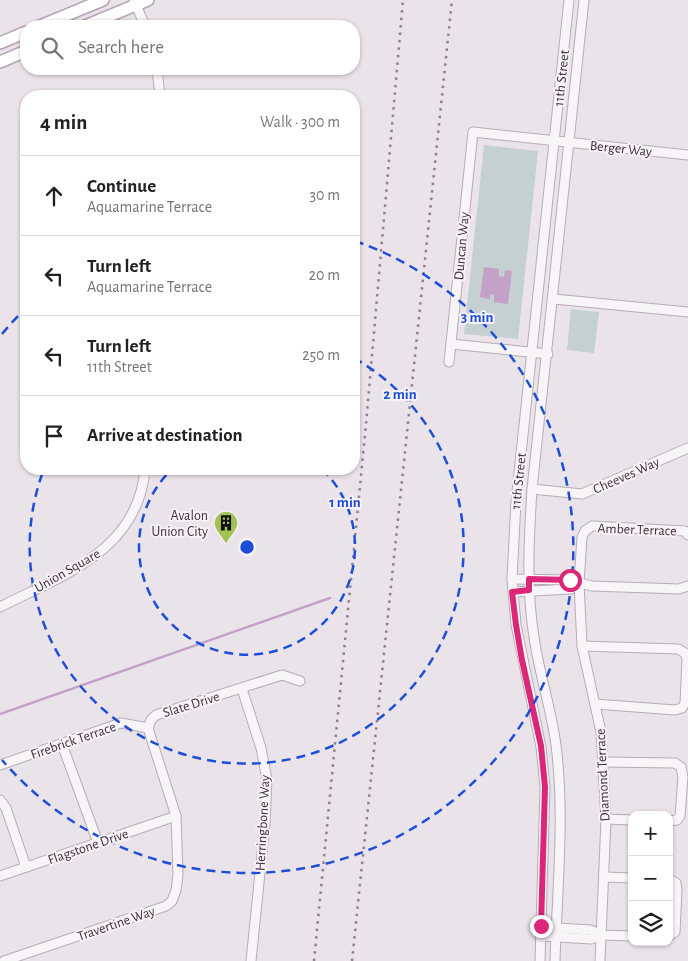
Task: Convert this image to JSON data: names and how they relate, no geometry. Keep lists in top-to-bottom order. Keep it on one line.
{"streets":{"street":["11th Street","Berger Way","Duncan Way","Cheeves Way","Amber Terrace","Union Square","Slate Drive","Firebrick Terrace","Diamond Terrace","Herringbone Way","Flagstone Drive","Travertine Way"]},"crossings":[["11th Street","Berger Way"],["11th Street","Duncan Way"],["11th Street","Cheeves Way"],["Berger Way","Duncan Way"],["Amber Terrace","Diamond Terrace"],["Slate Drive","Firebrick Terrace"],["Slate Drive","Herringbone Way"],["Slate Drive","Travertine Way"],["Firebrick Terrace","Travertine Way"],["Flagstone Drive","Travertine Way"]],"places":{"building":["Avalon Union City"]},"page":{"search":"Search here","heading":["4 min","Walk · 300 m"],"list":[["Continue","Aquamarine Terrace","30 m"],["Turn left","Aquamarine Terrace","20 m"],["Turn left","11th Street","250 m"],"Arrive at destination"],"map_buttons":["+","−"]},"rings":["3 min","2 min","1 min"]}
